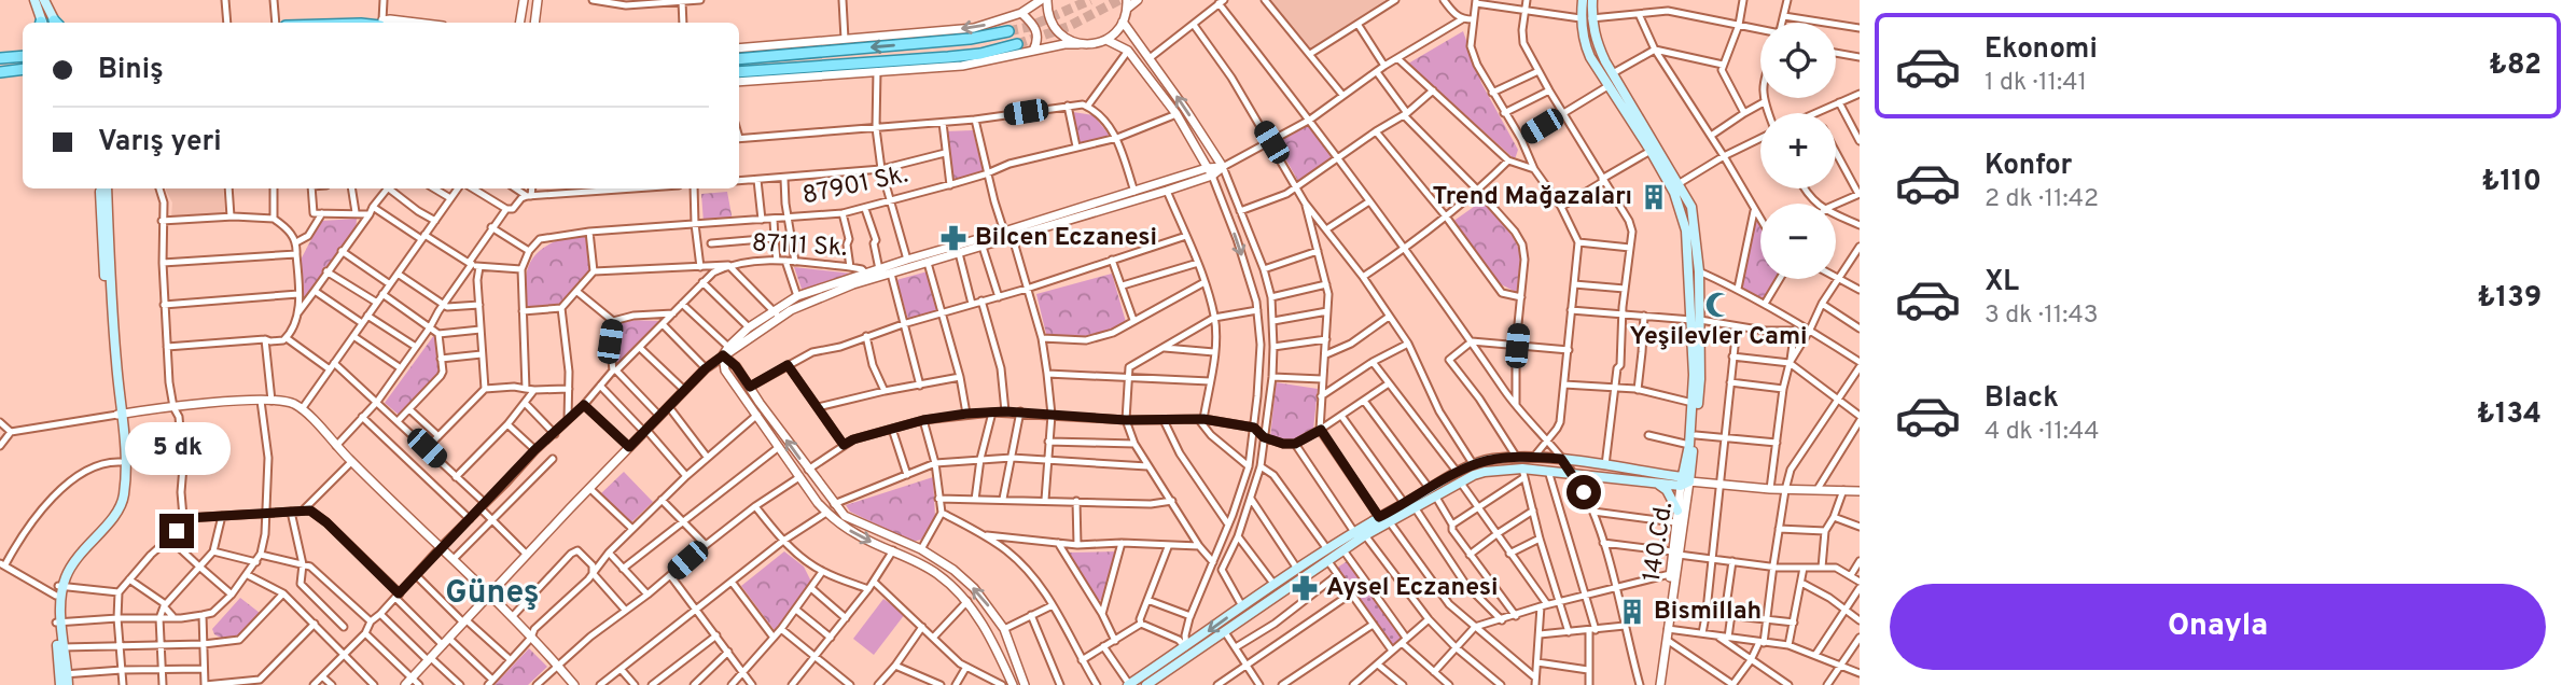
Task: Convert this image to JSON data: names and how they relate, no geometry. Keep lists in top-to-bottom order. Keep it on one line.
{"streets":{"street":["87901 Sk.","87111 Sk.","140.Cd."]},"districts":["Güneş"],"places":{"building":["Trend Mağazaları","Bismillah"],"pharmacy":["Bilcen Eczanesi","Aysel Eczanesi"],"mosque":["Yeşilevler Cami"]},"page":{"list":[{"name":"Ekonomi","note":"1 dk · 11:41","value":"₺82"},{"name":"Konfor","note":"2 dk · 11:42","value":"₺110"},{"name":"XL","note":"3 dk · 11:43","value":"₺139"},{"name":"Black","note":"4 dk · 11:44","value":"₺134"}],"map_buttons":["+","−"],"banner":["Biniş","Varış yeri"],"bubble":"5 dk","buttons":"Onayla"}}
